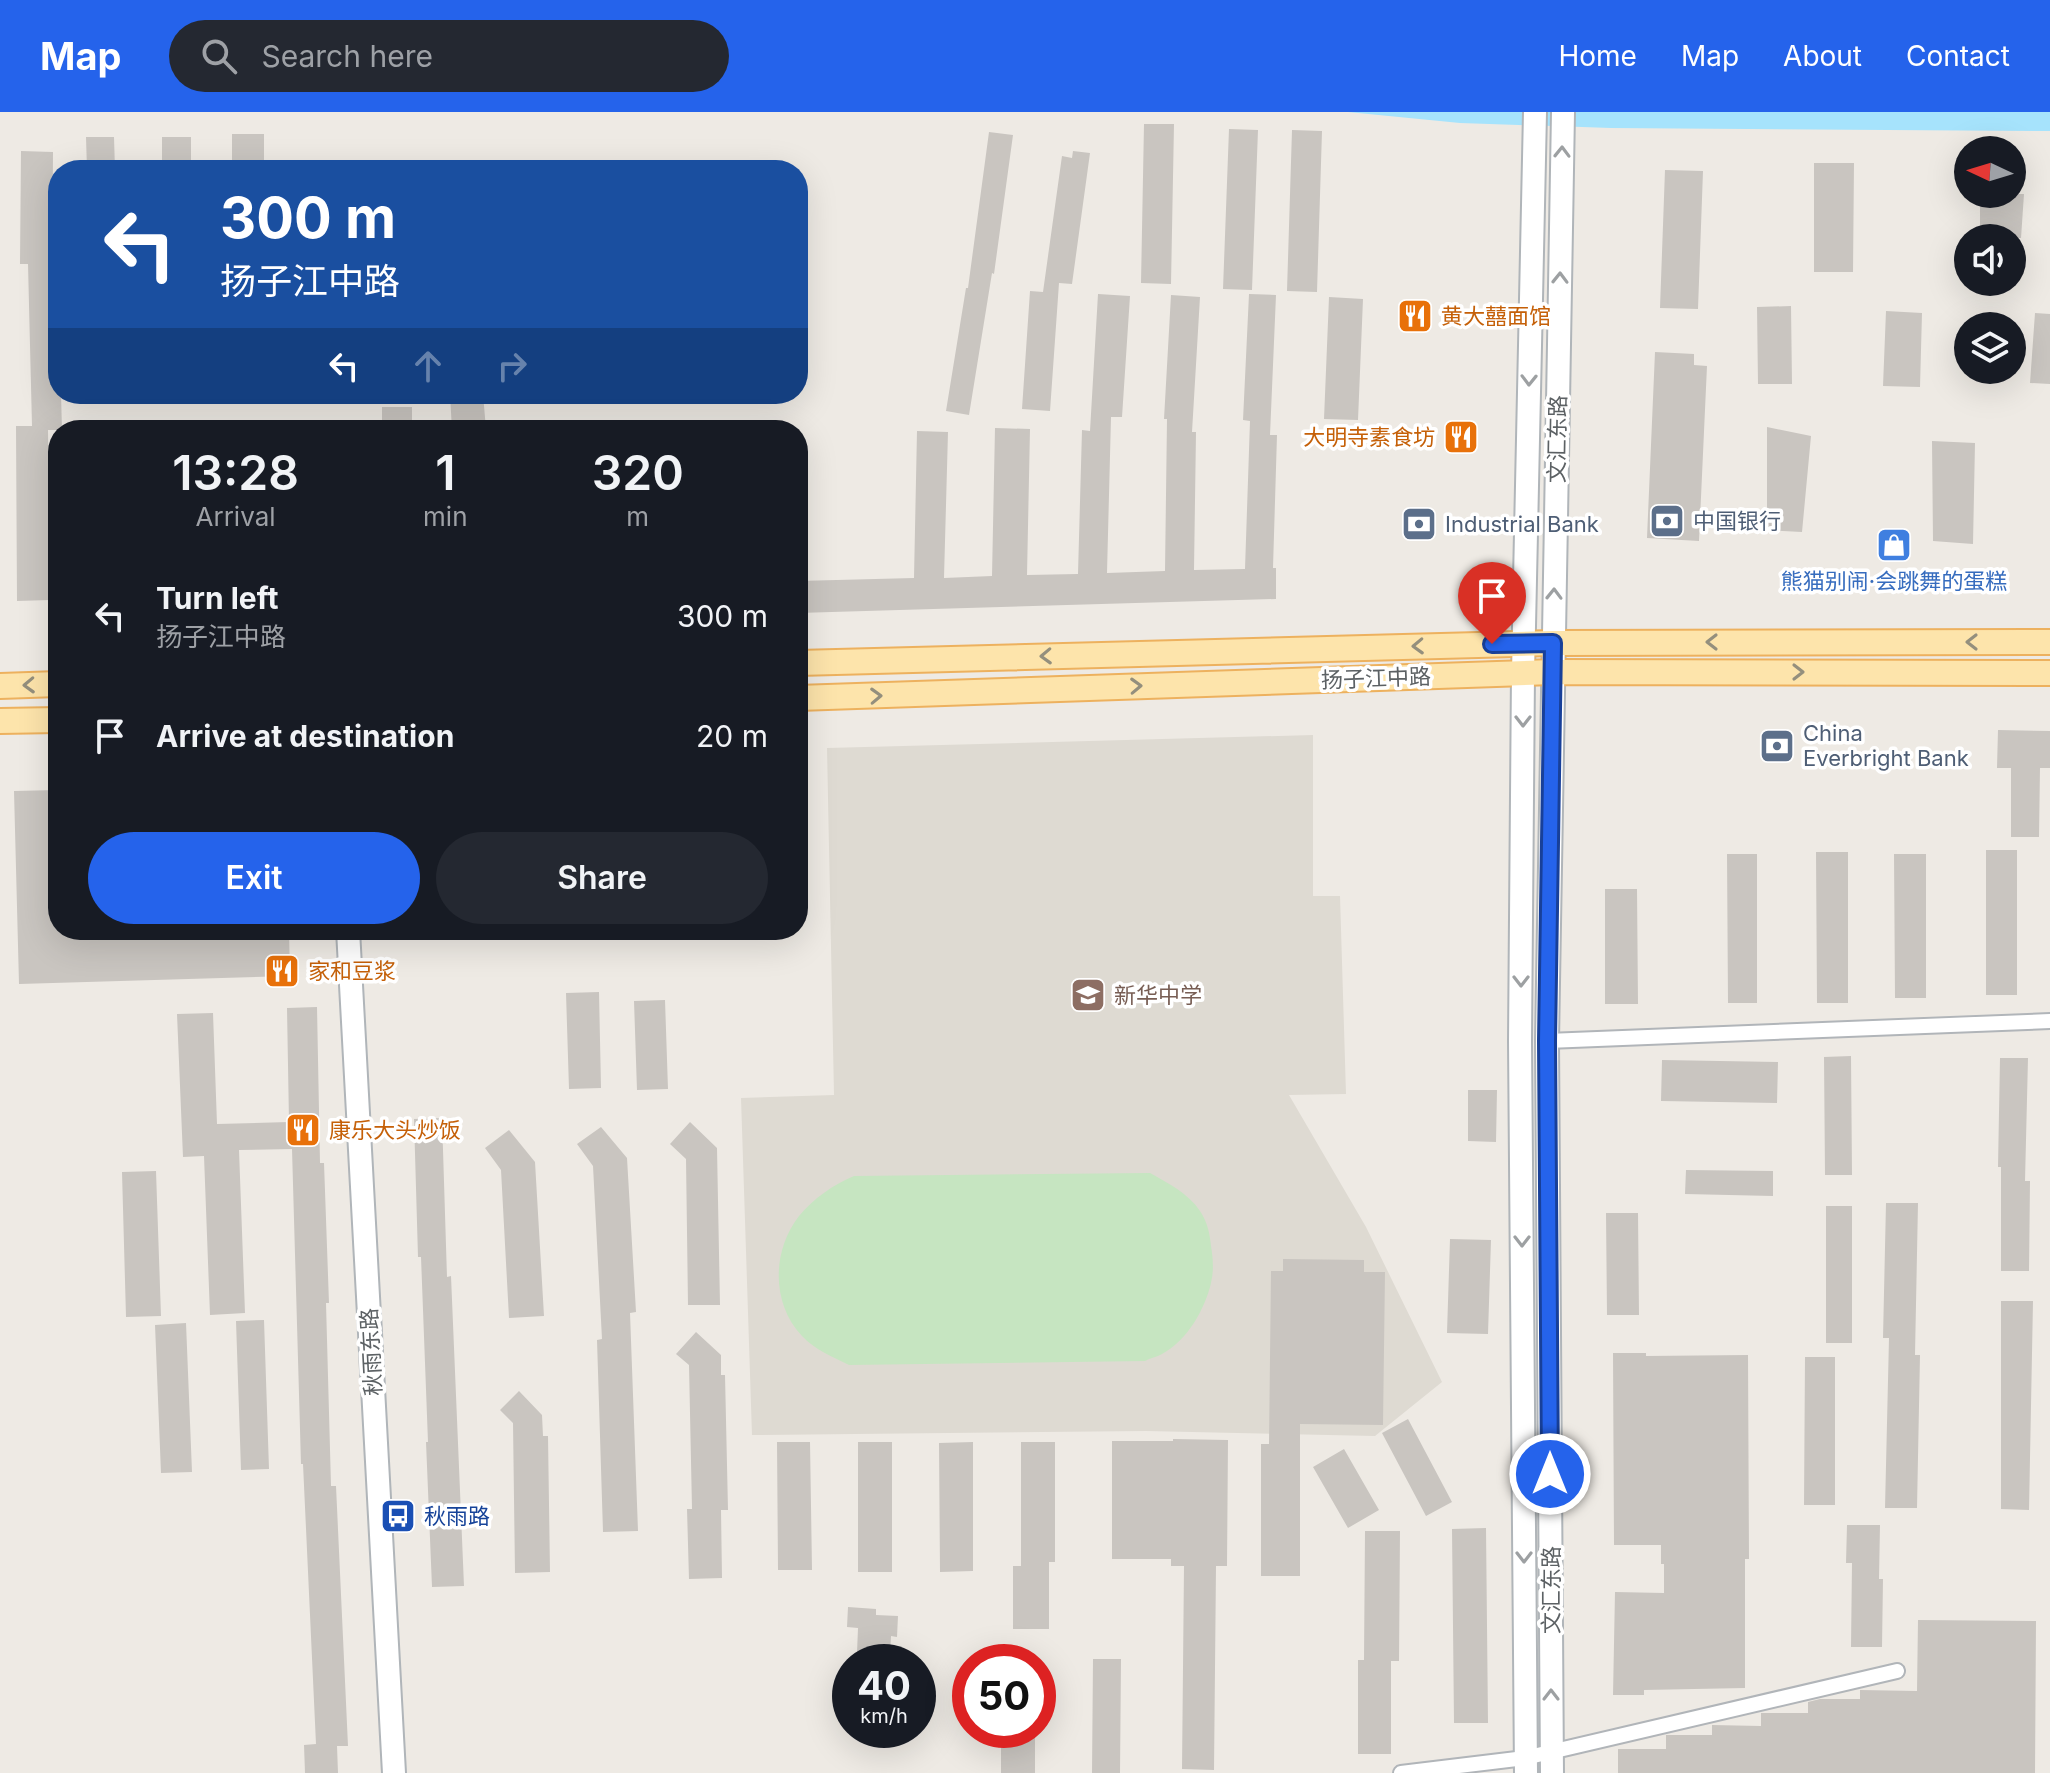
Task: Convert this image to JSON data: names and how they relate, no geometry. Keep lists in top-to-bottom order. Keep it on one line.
{"streets":{"main road":["文汇东路","扬子江中路","秋雨东路"]},"crossings":[["文汇东路","扬子江中路"]],"places":{"restaurant":["黄大囍面馆","大明寺素食坊","家和豆浆","康乐大头炒饭"],"bank":["中国银行","Industrial Bank","China Everbright Bank"],"shop":["熊猫别闹·会跳舞的蛋糕"],"school or university":["新华中学"],"bus stop":["秋雨路"]},"north":"left","page":{"header":"Map","search":"Search here","nav":["Home","Map","About","Contact"],"turn":["300 m","扬子江中路"],"eta":["13:28","Arrival","1","min","320","m"],"list":[{"name":"Turn left","note":"扬子江中路","value":"300 m"},{"name":"Arrive at destination","value":"20 m"}],"buttons":["Exit","Share"],"speed":"40 km/h","limit":"50"}}
